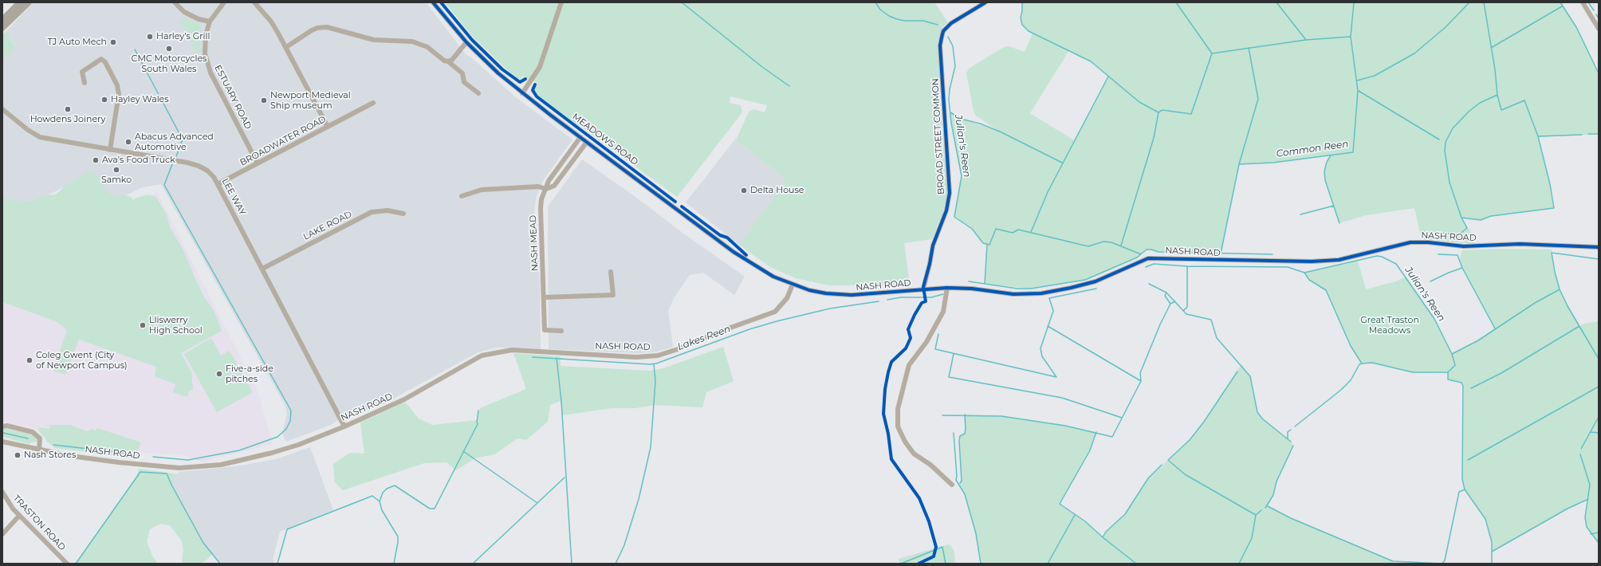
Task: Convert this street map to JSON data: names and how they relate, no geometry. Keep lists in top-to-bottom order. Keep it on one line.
{"streets":{"street":["ESTUARY ROAD","BROAD STREET COMMON","MEADOWS ROAD","BROADWATER ROAD","LEE WAY","LAKE ROAD","NASH ROAD","NASH MEAD","TRASTON ROAD"]},"crossings":[["ESTUARY ROAD","BROADWATER ROAD"],["BROAD STREET COMMON","NASH ROAD"],["MEADOWS ROAD","NASH ROAD"],["MEADOWS ROAD","NASH MEAD"],["BROADWATER ROAD","LEE WAY"],["LEE WAY","LAKE ROAD"],["LEE WAY","NASH ROAD"]],"water":["Julian's Reen","Common Reen","Lakes Reen"],"parks":["Great Traston Meadows"],"places":["Harley's Grill","TJ Auto Mech","CMC Motorcycles South Wales","Hayley Wales","Newport Medieval Ship museum","Howdens Joinery","Abacus Advanced Automotive","Ava’s Food Truck","Samko","Delta House","Lliswerry High School","Coleg Gwent (City of Newport Campus)","Five-a-side pitches","Nash Stores"]}
